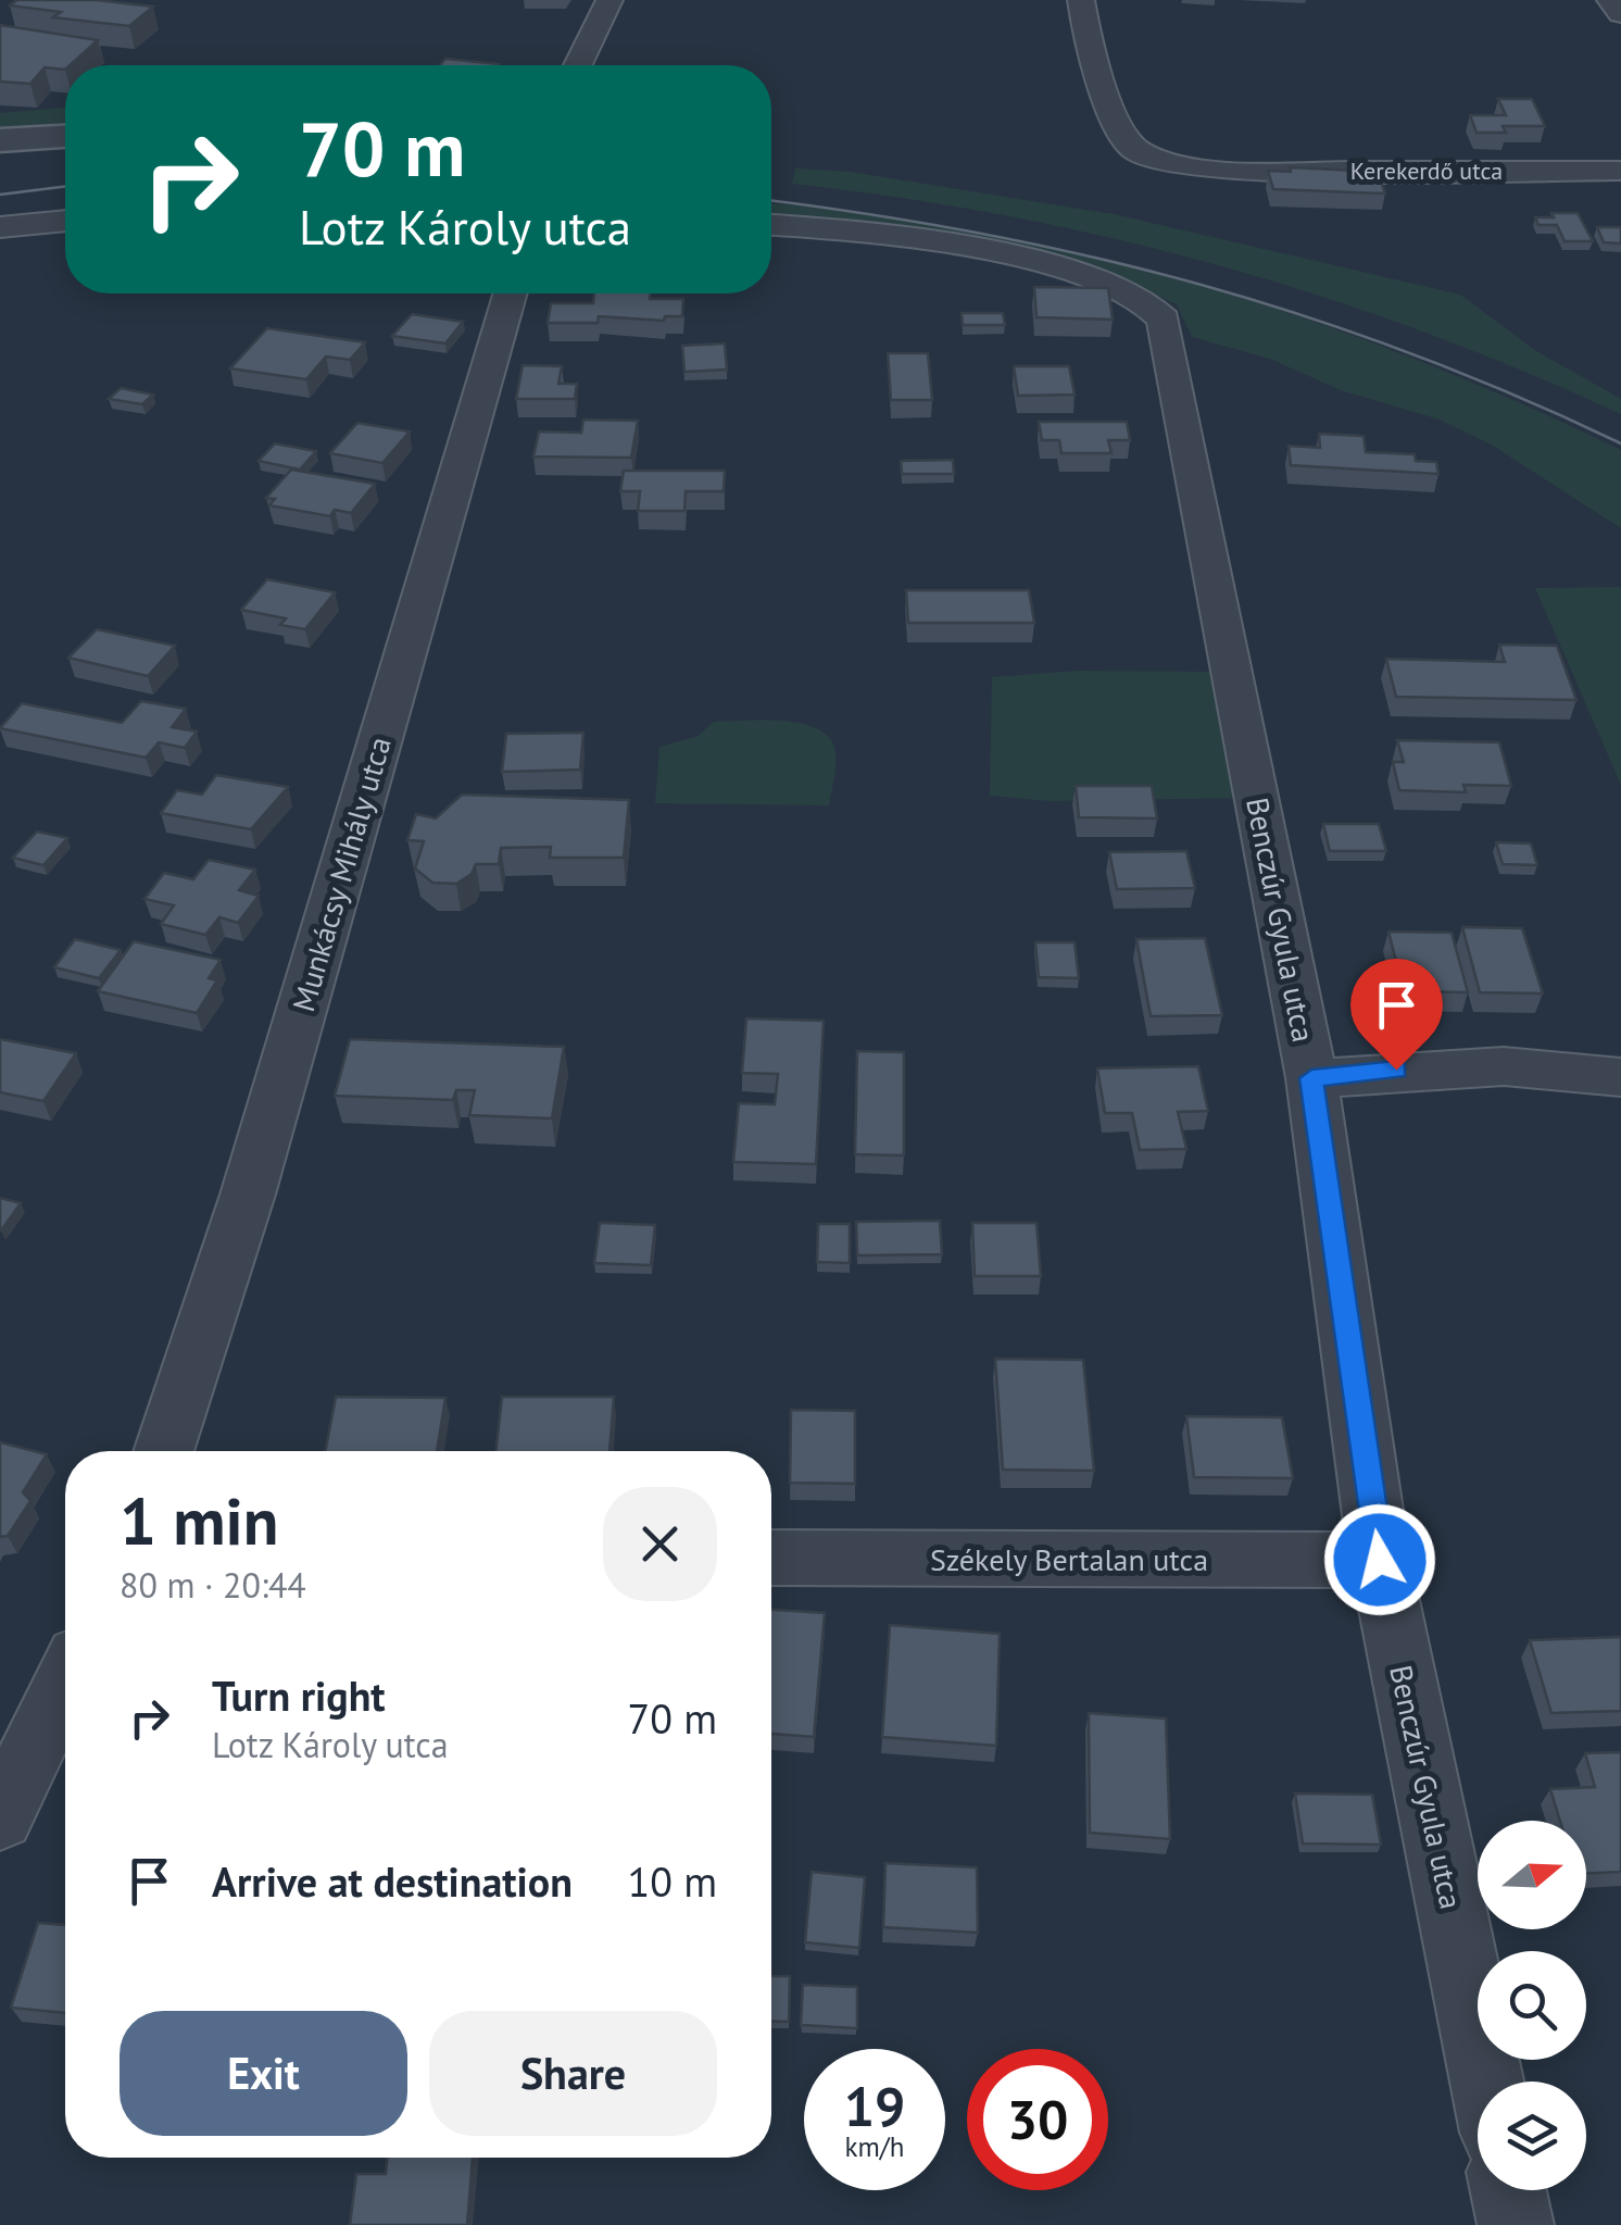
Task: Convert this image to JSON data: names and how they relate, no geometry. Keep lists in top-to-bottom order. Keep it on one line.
{"streets":{"street":["Kerekerdő utca","Munkácsy Mihály utca","Benczúr Gyula utca","Székely Bertalan utca"]},"crossings":[["Benczúr Gyula utca","Székely Bertalan utca"]],"north":"right","page":{"turn":["70 m","Lotz Károly utca"],"heading":["1 min","80 m · 20:44"],"list":[{"name":"Turn right","note":"Lotz Károly utca","value":"70 m"},{"name":"Arrive at destination","value":"10 m"}],"buttons":["Exit","Share"],"speed":"19 km/h","limit":"30"}}
